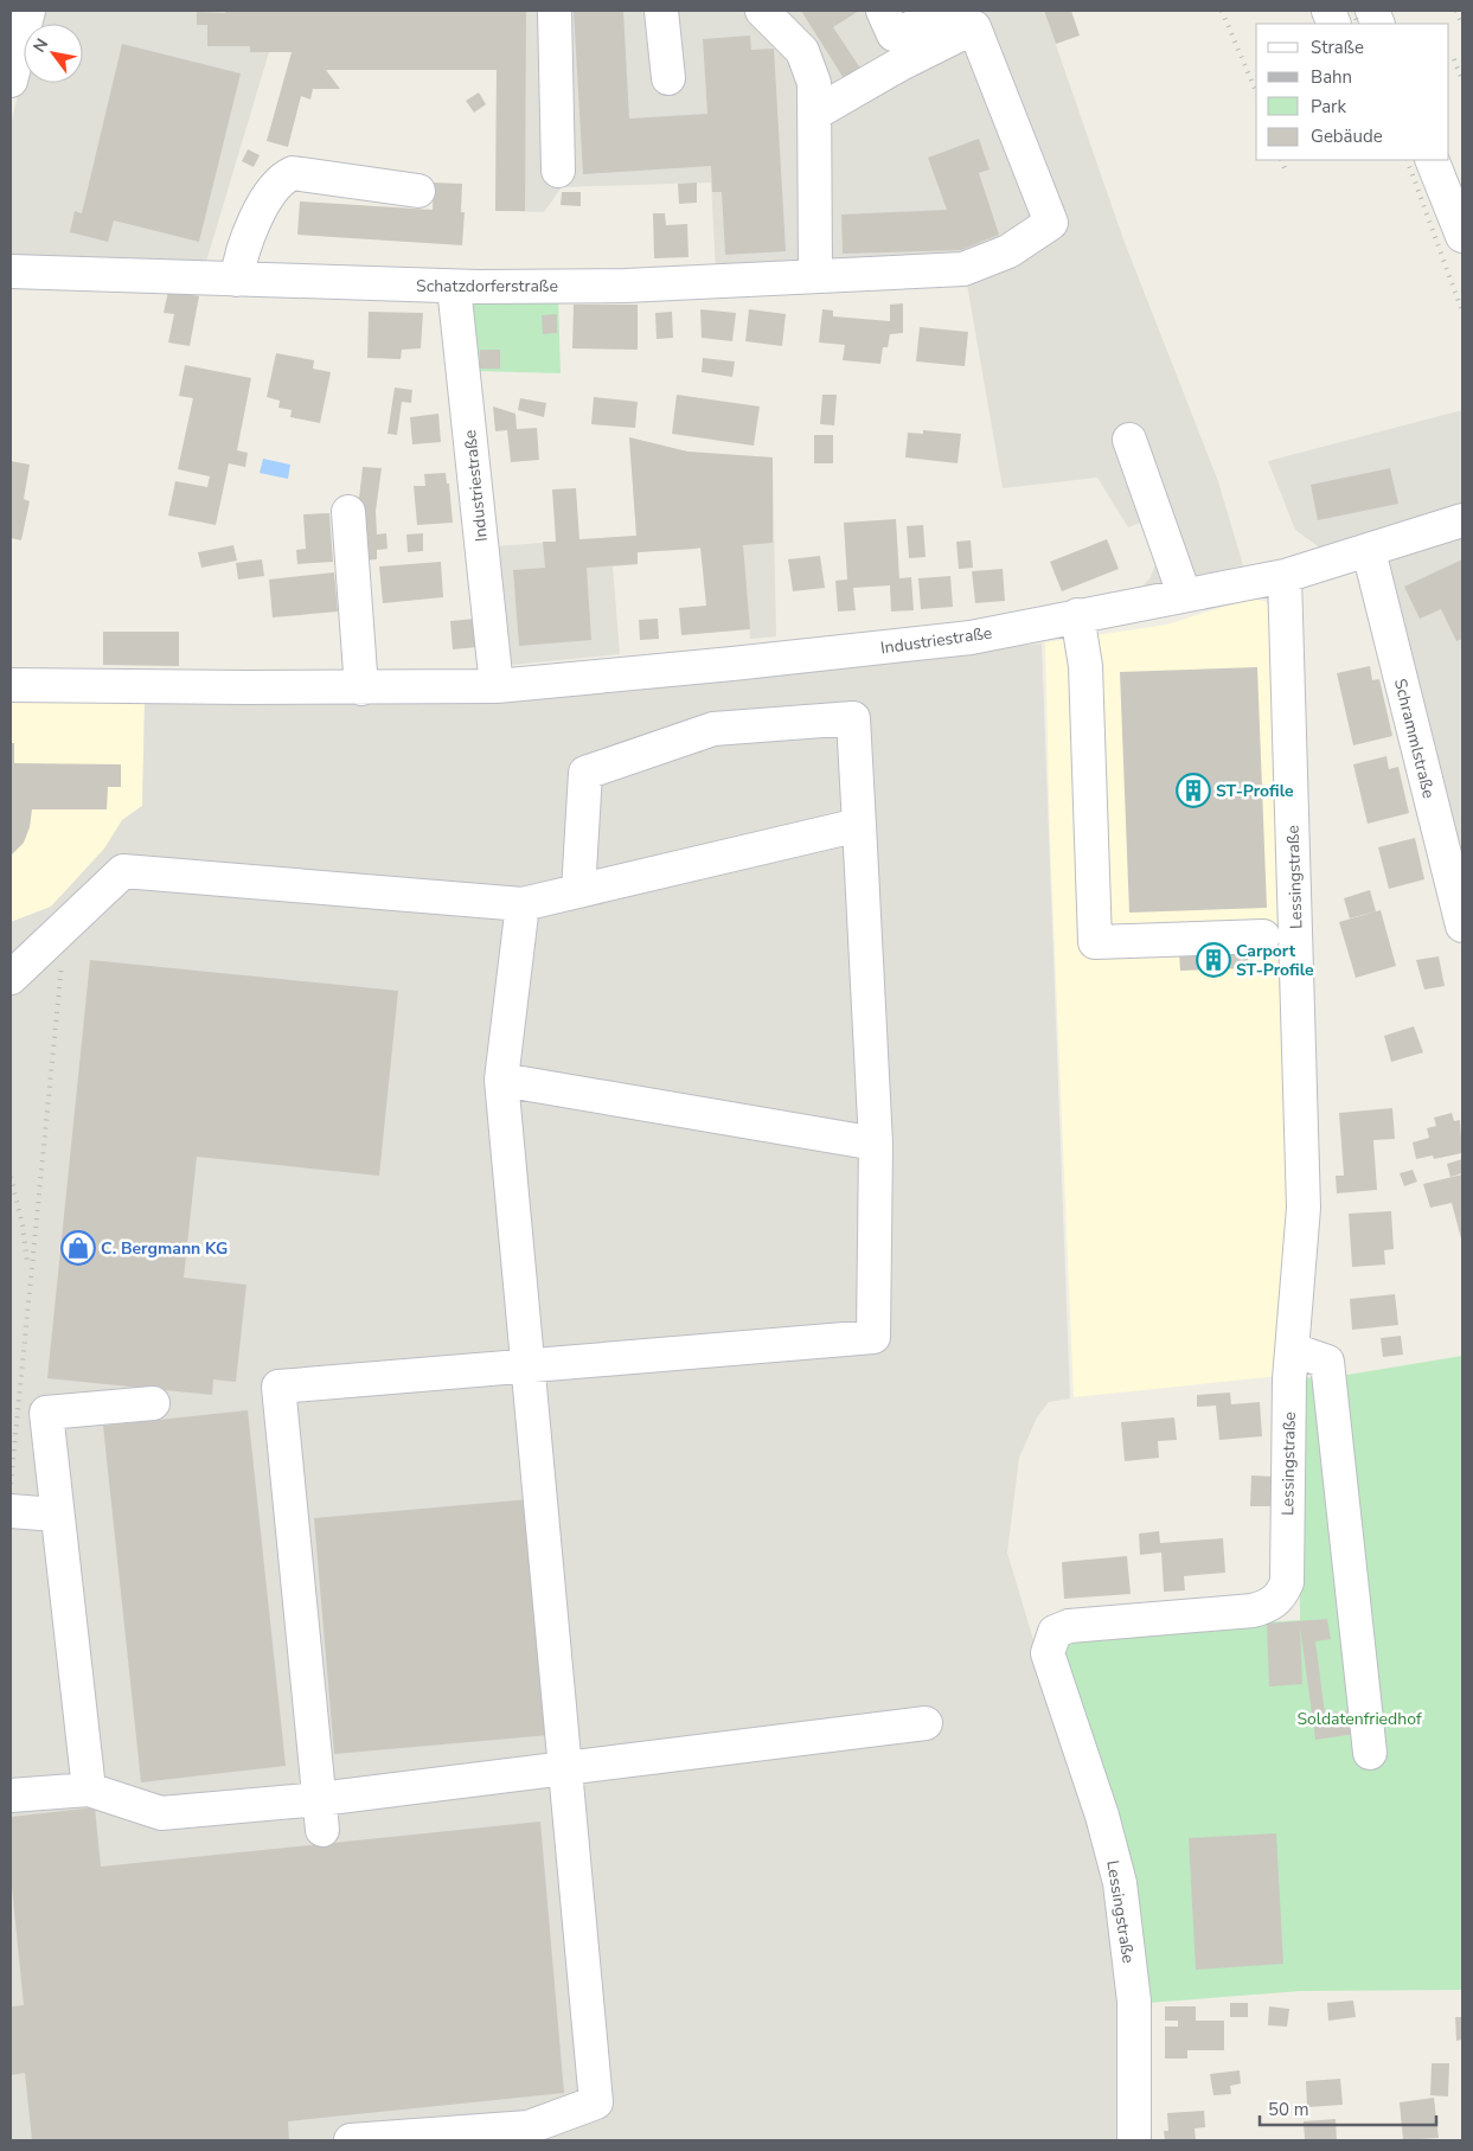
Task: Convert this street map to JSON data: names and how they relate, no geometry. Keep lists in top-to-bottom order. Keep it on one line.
{"streets":{"street":["Schatzdorferstraße","Industriestraße","Schrammlstraße","Lessingstraße"]},"crossings":[["Schatzdorferstraße","Industriestraße"],["Industriestraße","Schrammlstraße"],["Industriestraße","Lessingstraße"]],"parks":["Soldatenfriedhof"],"places":{"building":["ST-Profile","Carport ST-Profile"],"shop":["C. Bergmann KG"]},"legend":["Straße","Bahn","Park","Gebäude"],"scale_bar":"50 m","north":"top left"}
